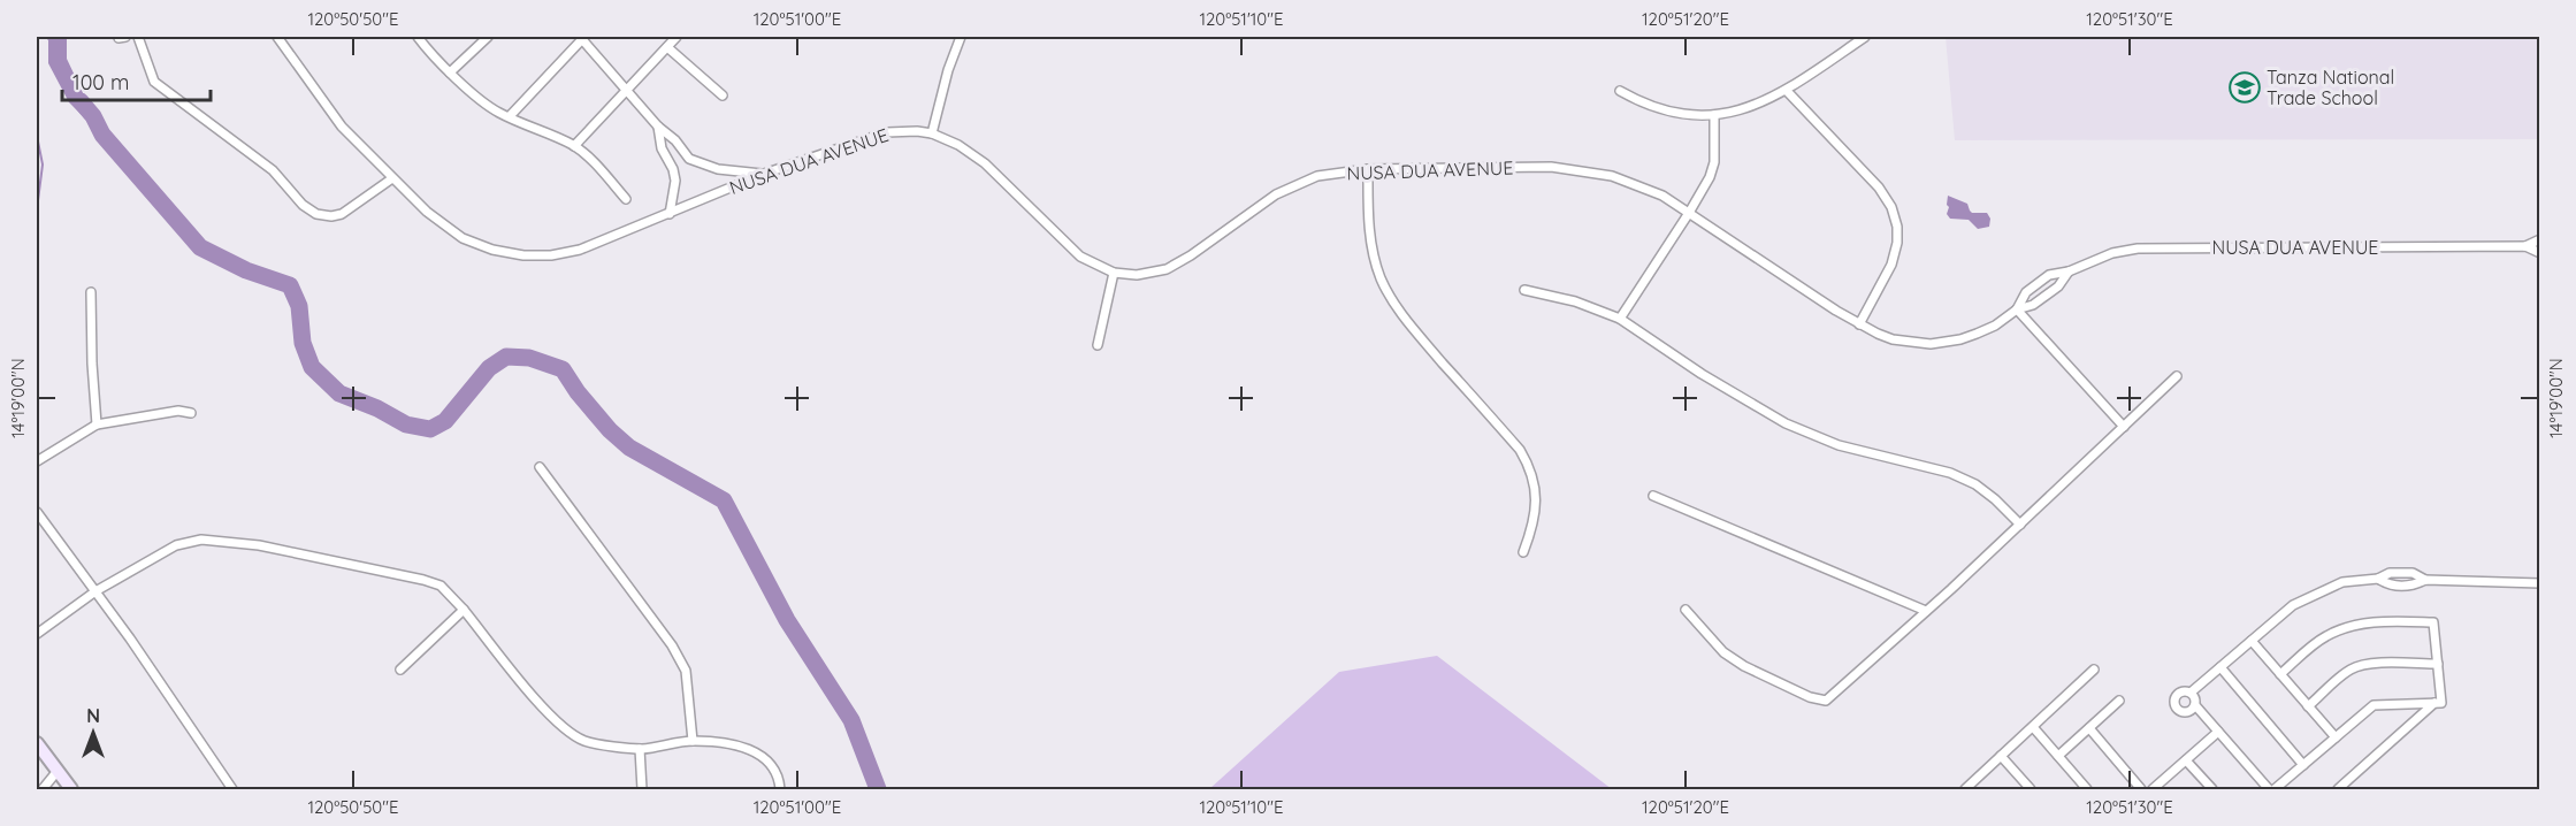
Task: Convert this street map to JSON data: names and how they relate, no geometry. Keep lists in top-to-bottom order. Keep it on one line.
{"streets":{"street":["NUSA DUA AVENUE"]},"places":{"school or university":["Tanza National Trade School"]},"scale_bar":"100 m","north":"top","coordinates":["120°50'50\"E","120°51'00\"E","120°51'10\"E","120°51'20\"E","120°51'30\"E","14°19'00\"N"]}
